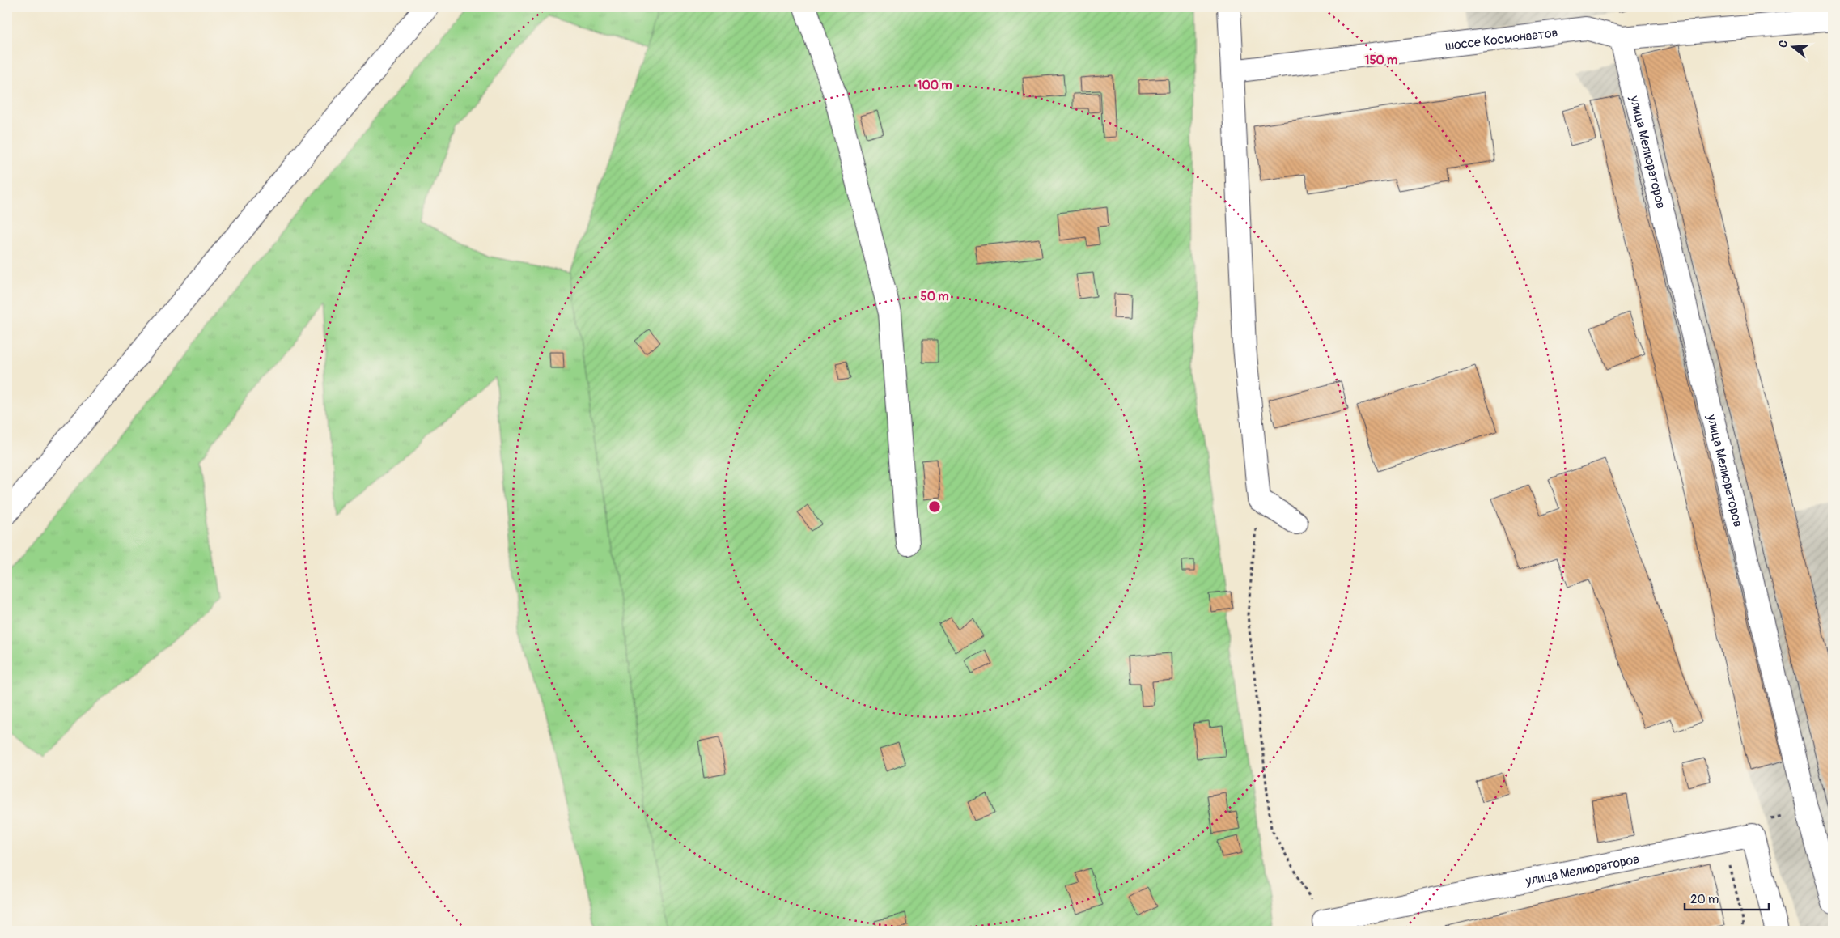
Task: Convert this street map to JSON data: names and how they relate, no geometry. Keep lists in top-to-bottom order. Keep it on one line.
{"streets":{"street":["шоссе Космонавтов","улица Мелиораторов"]},"crossings":[["шоссе Космонавтов","улица Мелиораторов"]],"scale_bar":"20 m","north":"left","rings":["150 m","100 m","50 m"]}
